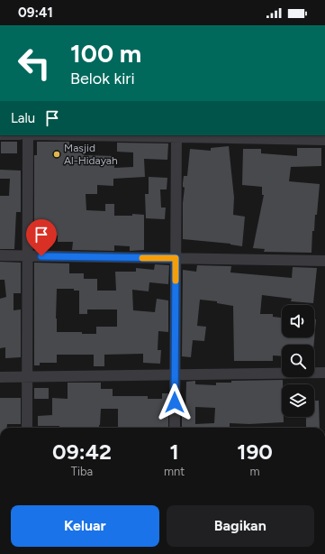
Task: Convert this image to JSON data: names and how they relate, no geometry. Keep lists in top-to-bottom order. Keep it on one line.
{"places":["Masjid Al-Hidayah"],"page":{"status":"09:41","turn":["100 m","Belok kiri"],"then":"Lalu","eta":["09:42","Tiba","1","mnt","190","m"],"buttons":["Keluar","Bagikan"]}}
